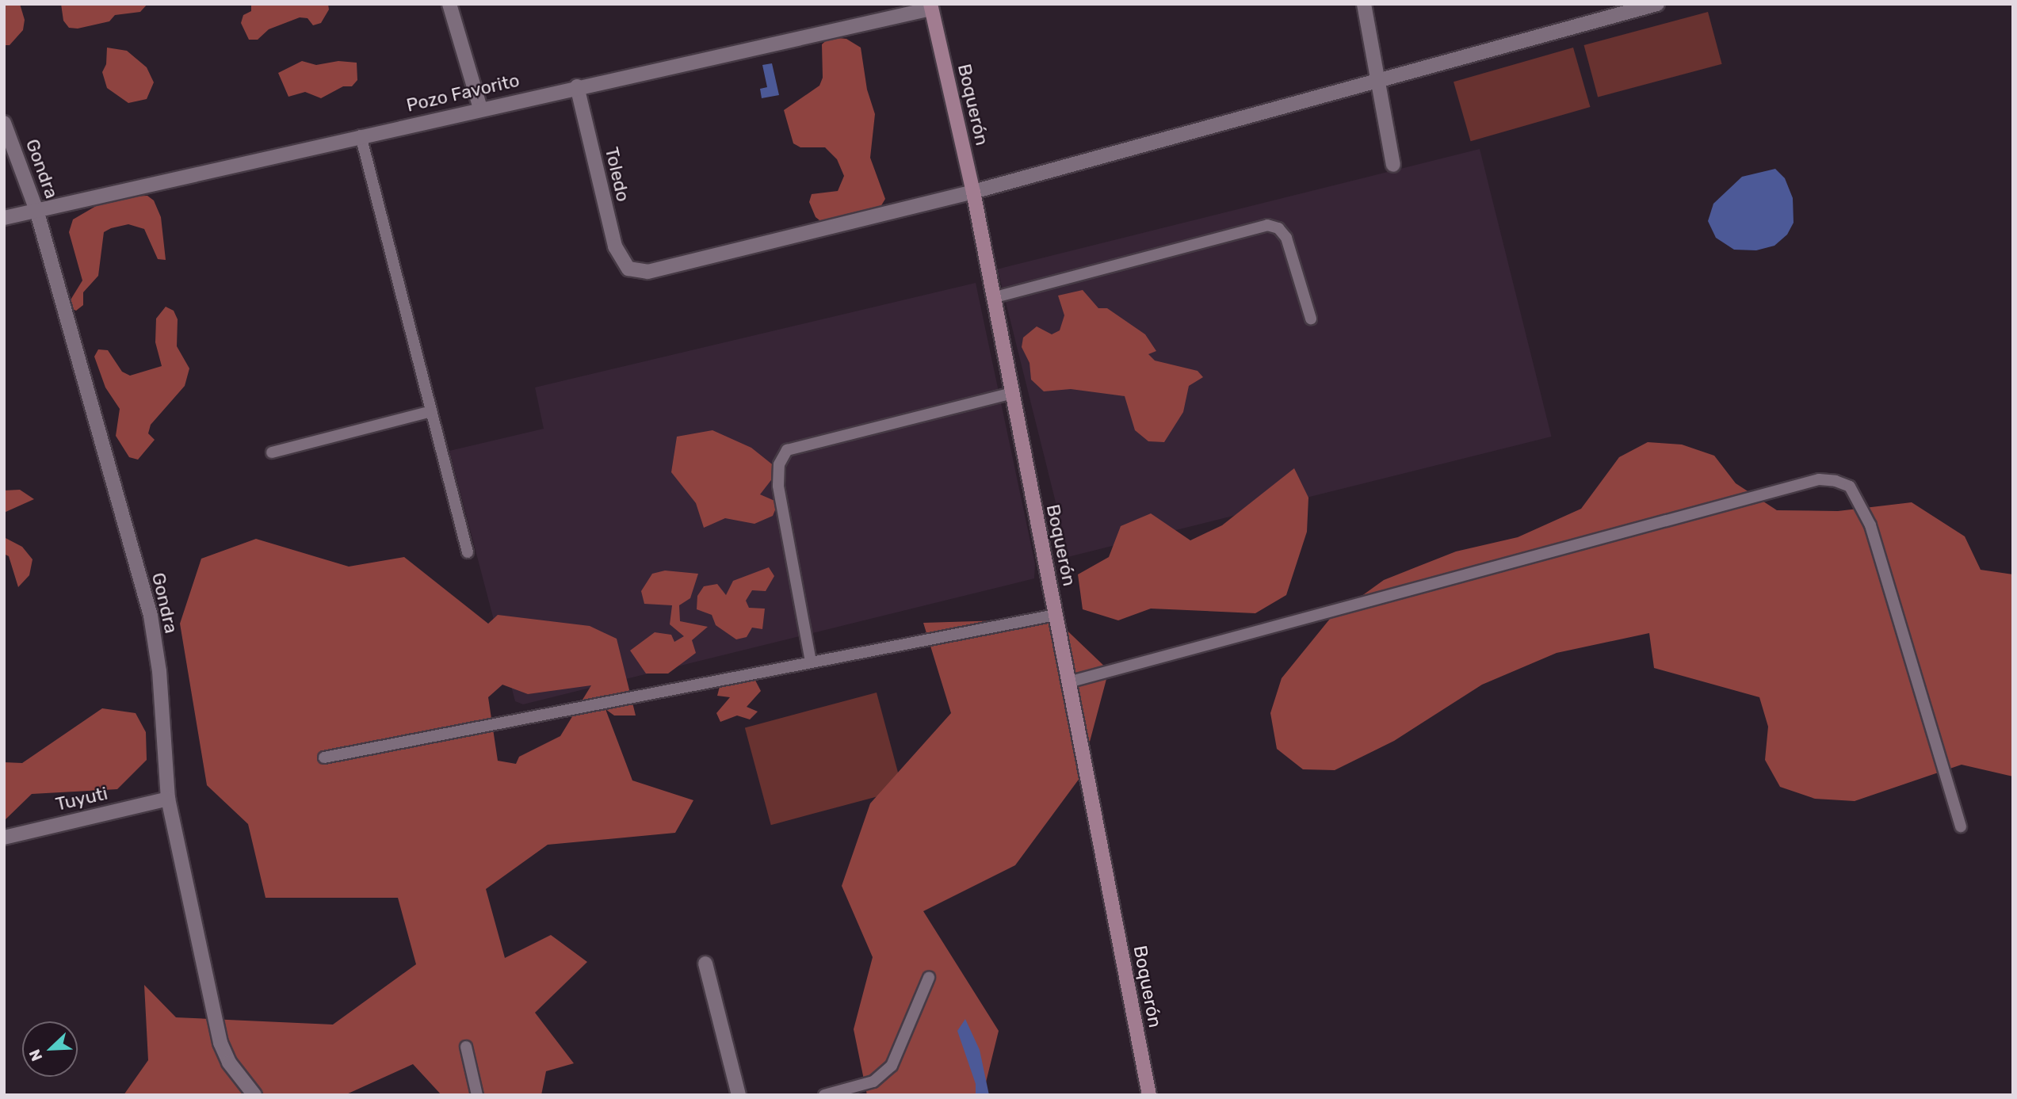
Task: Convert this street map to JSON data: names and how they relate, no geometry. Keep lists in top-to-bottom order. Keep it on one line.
{"streets":{"street":["Pozo Favorito","Boquerón","Gondra","Toledo","Tuyuti"]},"crossings":[["Pozo Favorito","Boquerón"],["Pozo Favorito","Gondra"],["Pozo Favorito","Toledo"],["Boquerón","Toledo"],["Gondra","Tuyuti"]],"north":"bottom left"}
